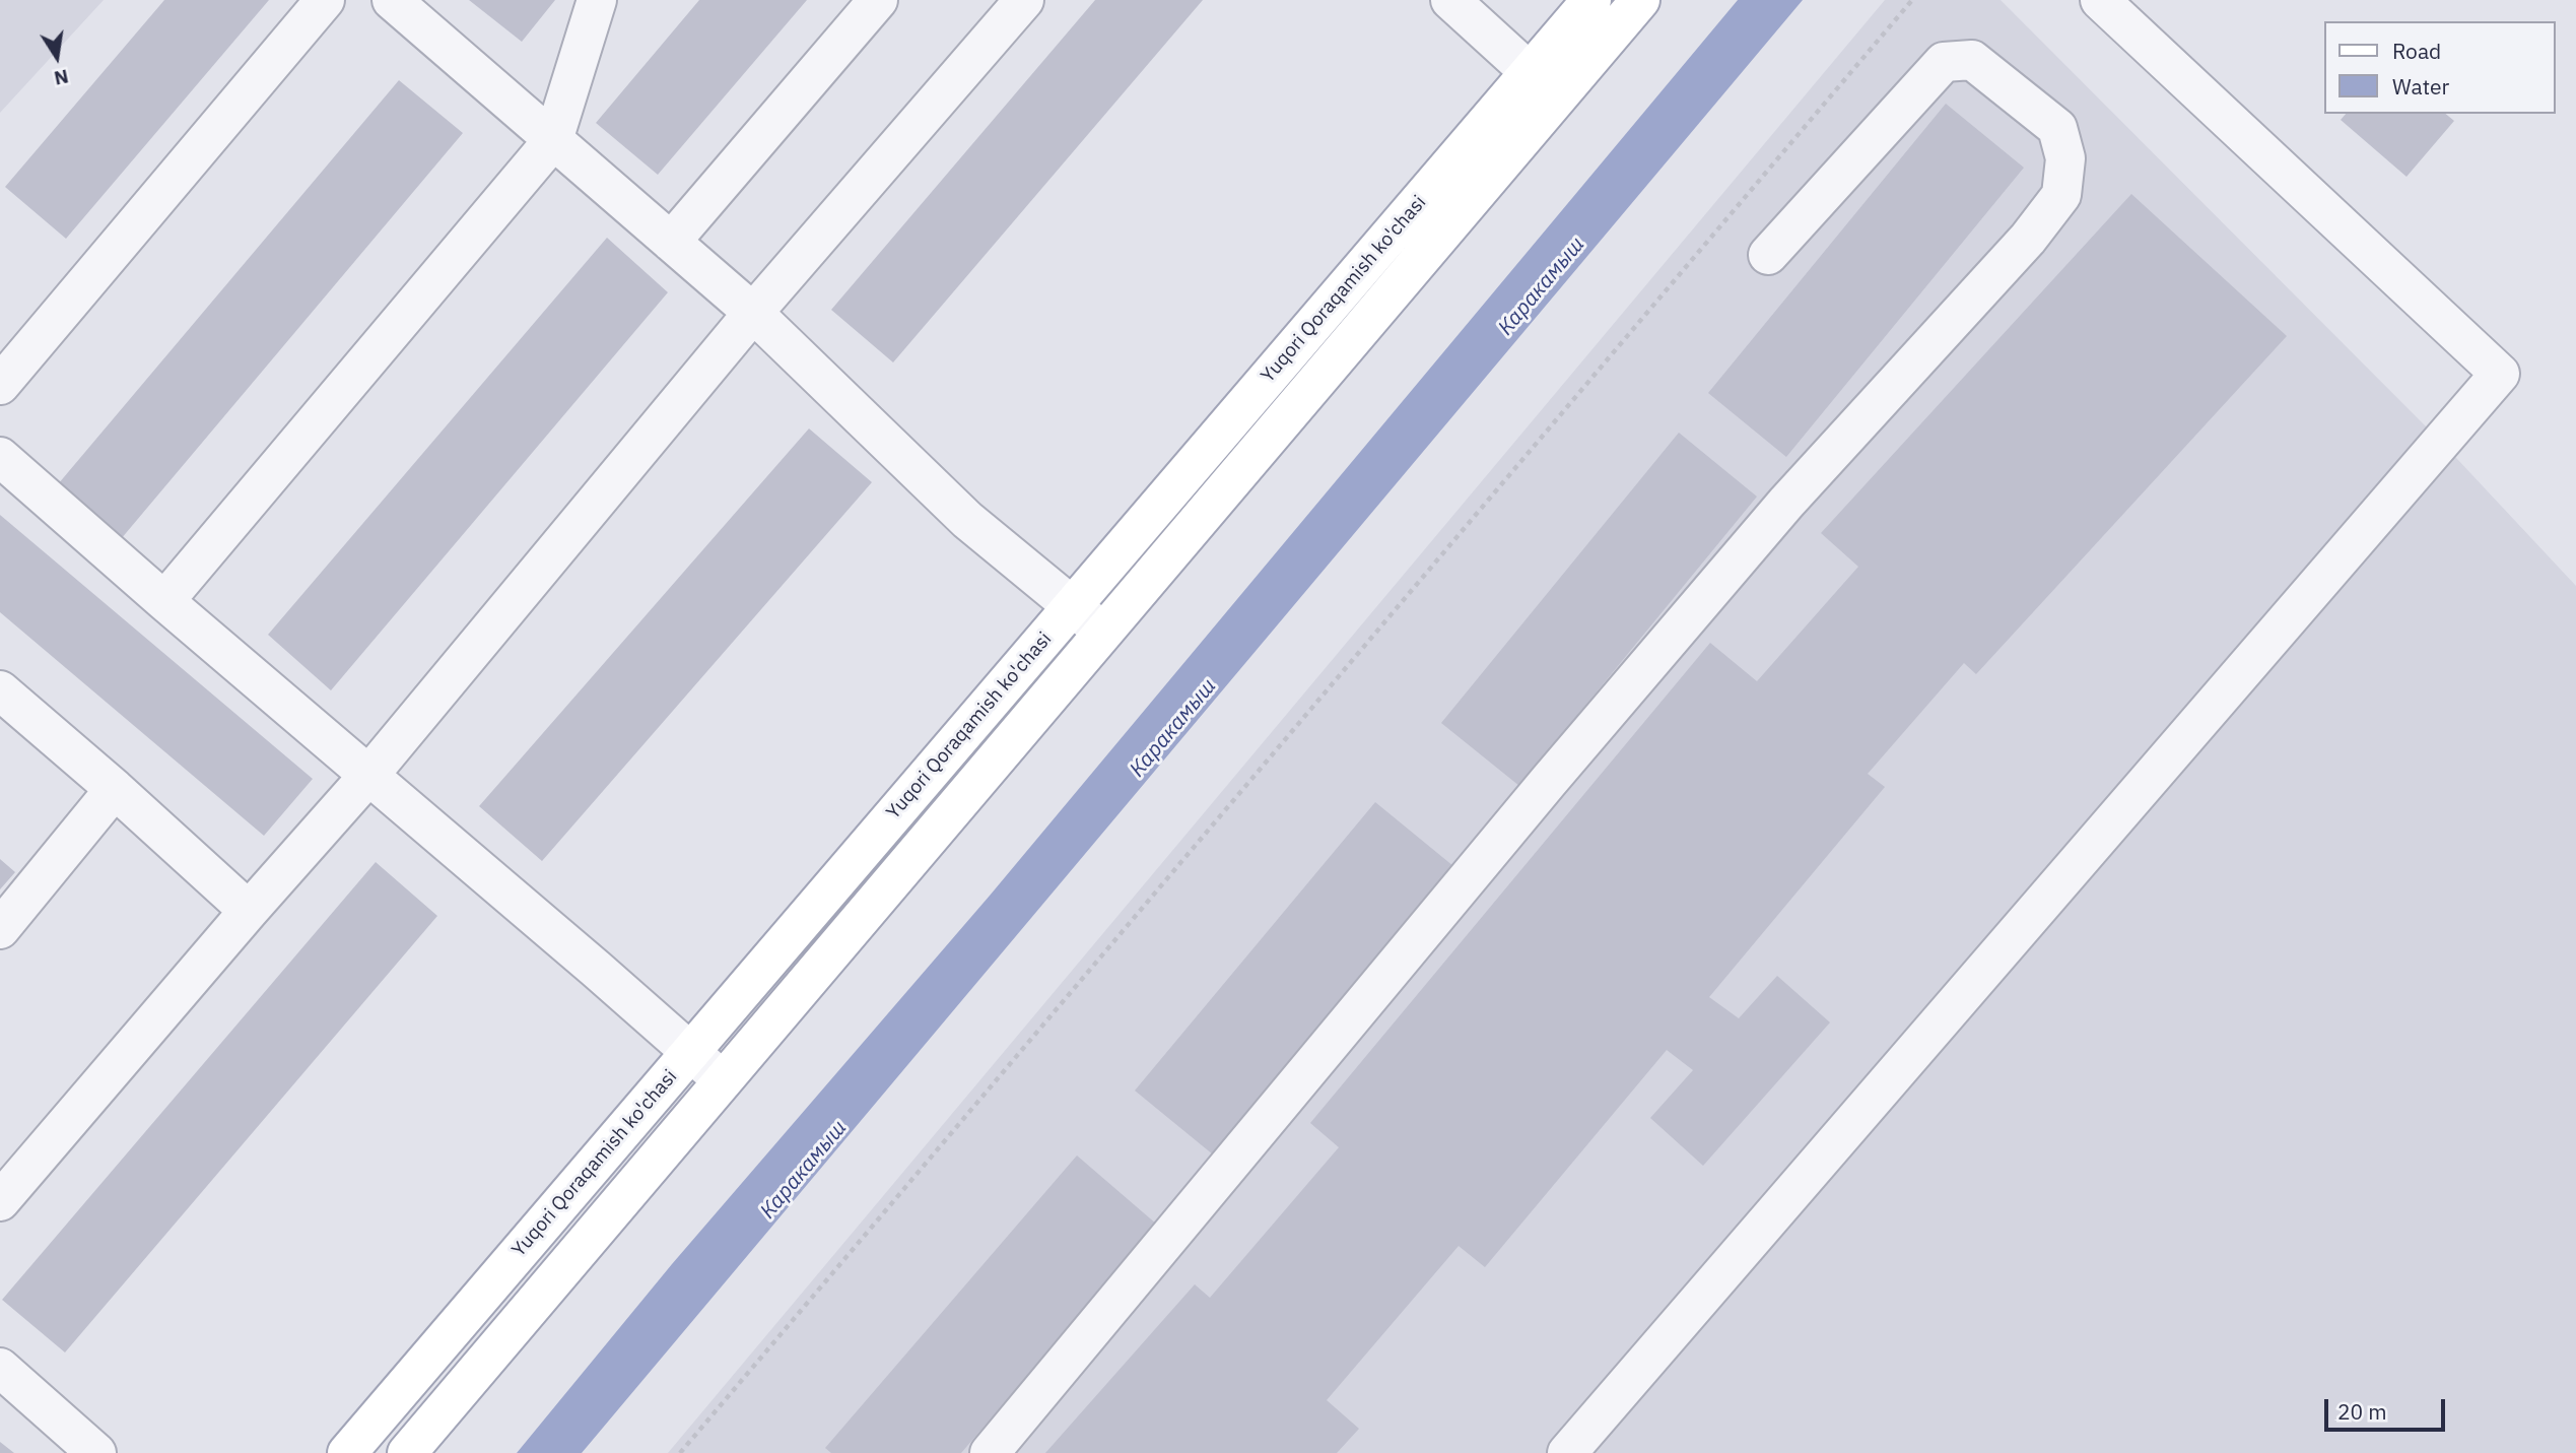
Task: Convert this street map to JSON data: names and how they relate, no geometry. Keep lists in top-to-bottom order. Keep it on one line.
{"streets":{"main road":["Yuqori Qoraqamish ko'chasi"]},"water":["Каракамыш"],"legend":["Road","Water"],"scale_bar":"20 m","north":"bottom"}
